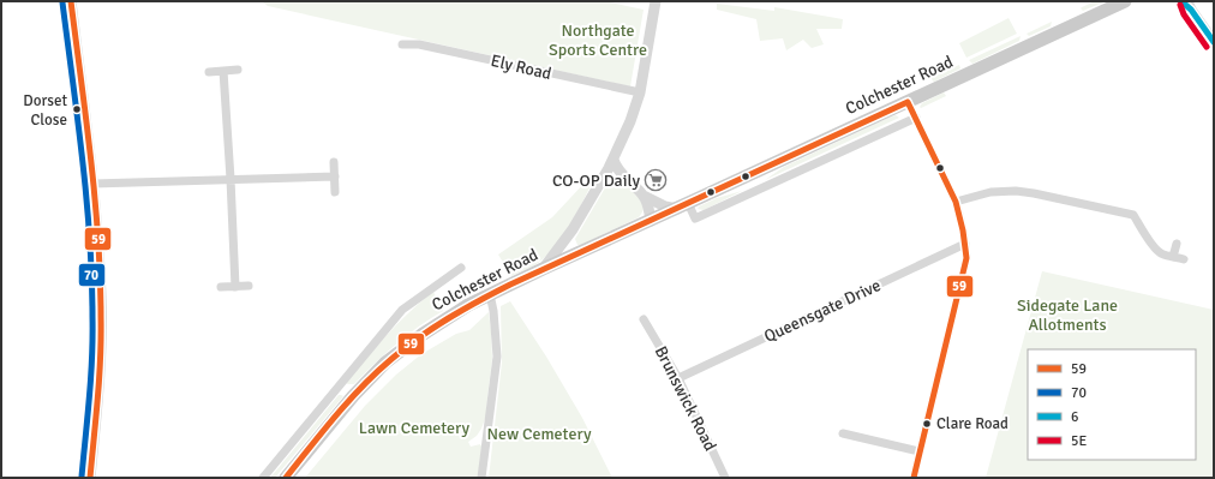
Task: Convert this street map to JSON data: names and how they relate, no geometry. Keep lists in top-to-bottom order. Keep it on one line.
{"streets":{"main road":["Colchester Road"],"street":["Ely Road","Queensgate Drive","Brunswick Road"]},"crossings":[["Queensgate Drive","Brunswick Road"]],"parks":["Northgate Sports Centre","Sidegate Lane Allotments","Lawn Cemetery","New Cemetery"],"places":{"other":["Dorset Close","Clare Road"],"supermarket":["CO-OP Daily"]},"lines":["transit line 59","transit line 6","transit line 70","transit line 5E"],"legend":["59","70","6","5E"]}
